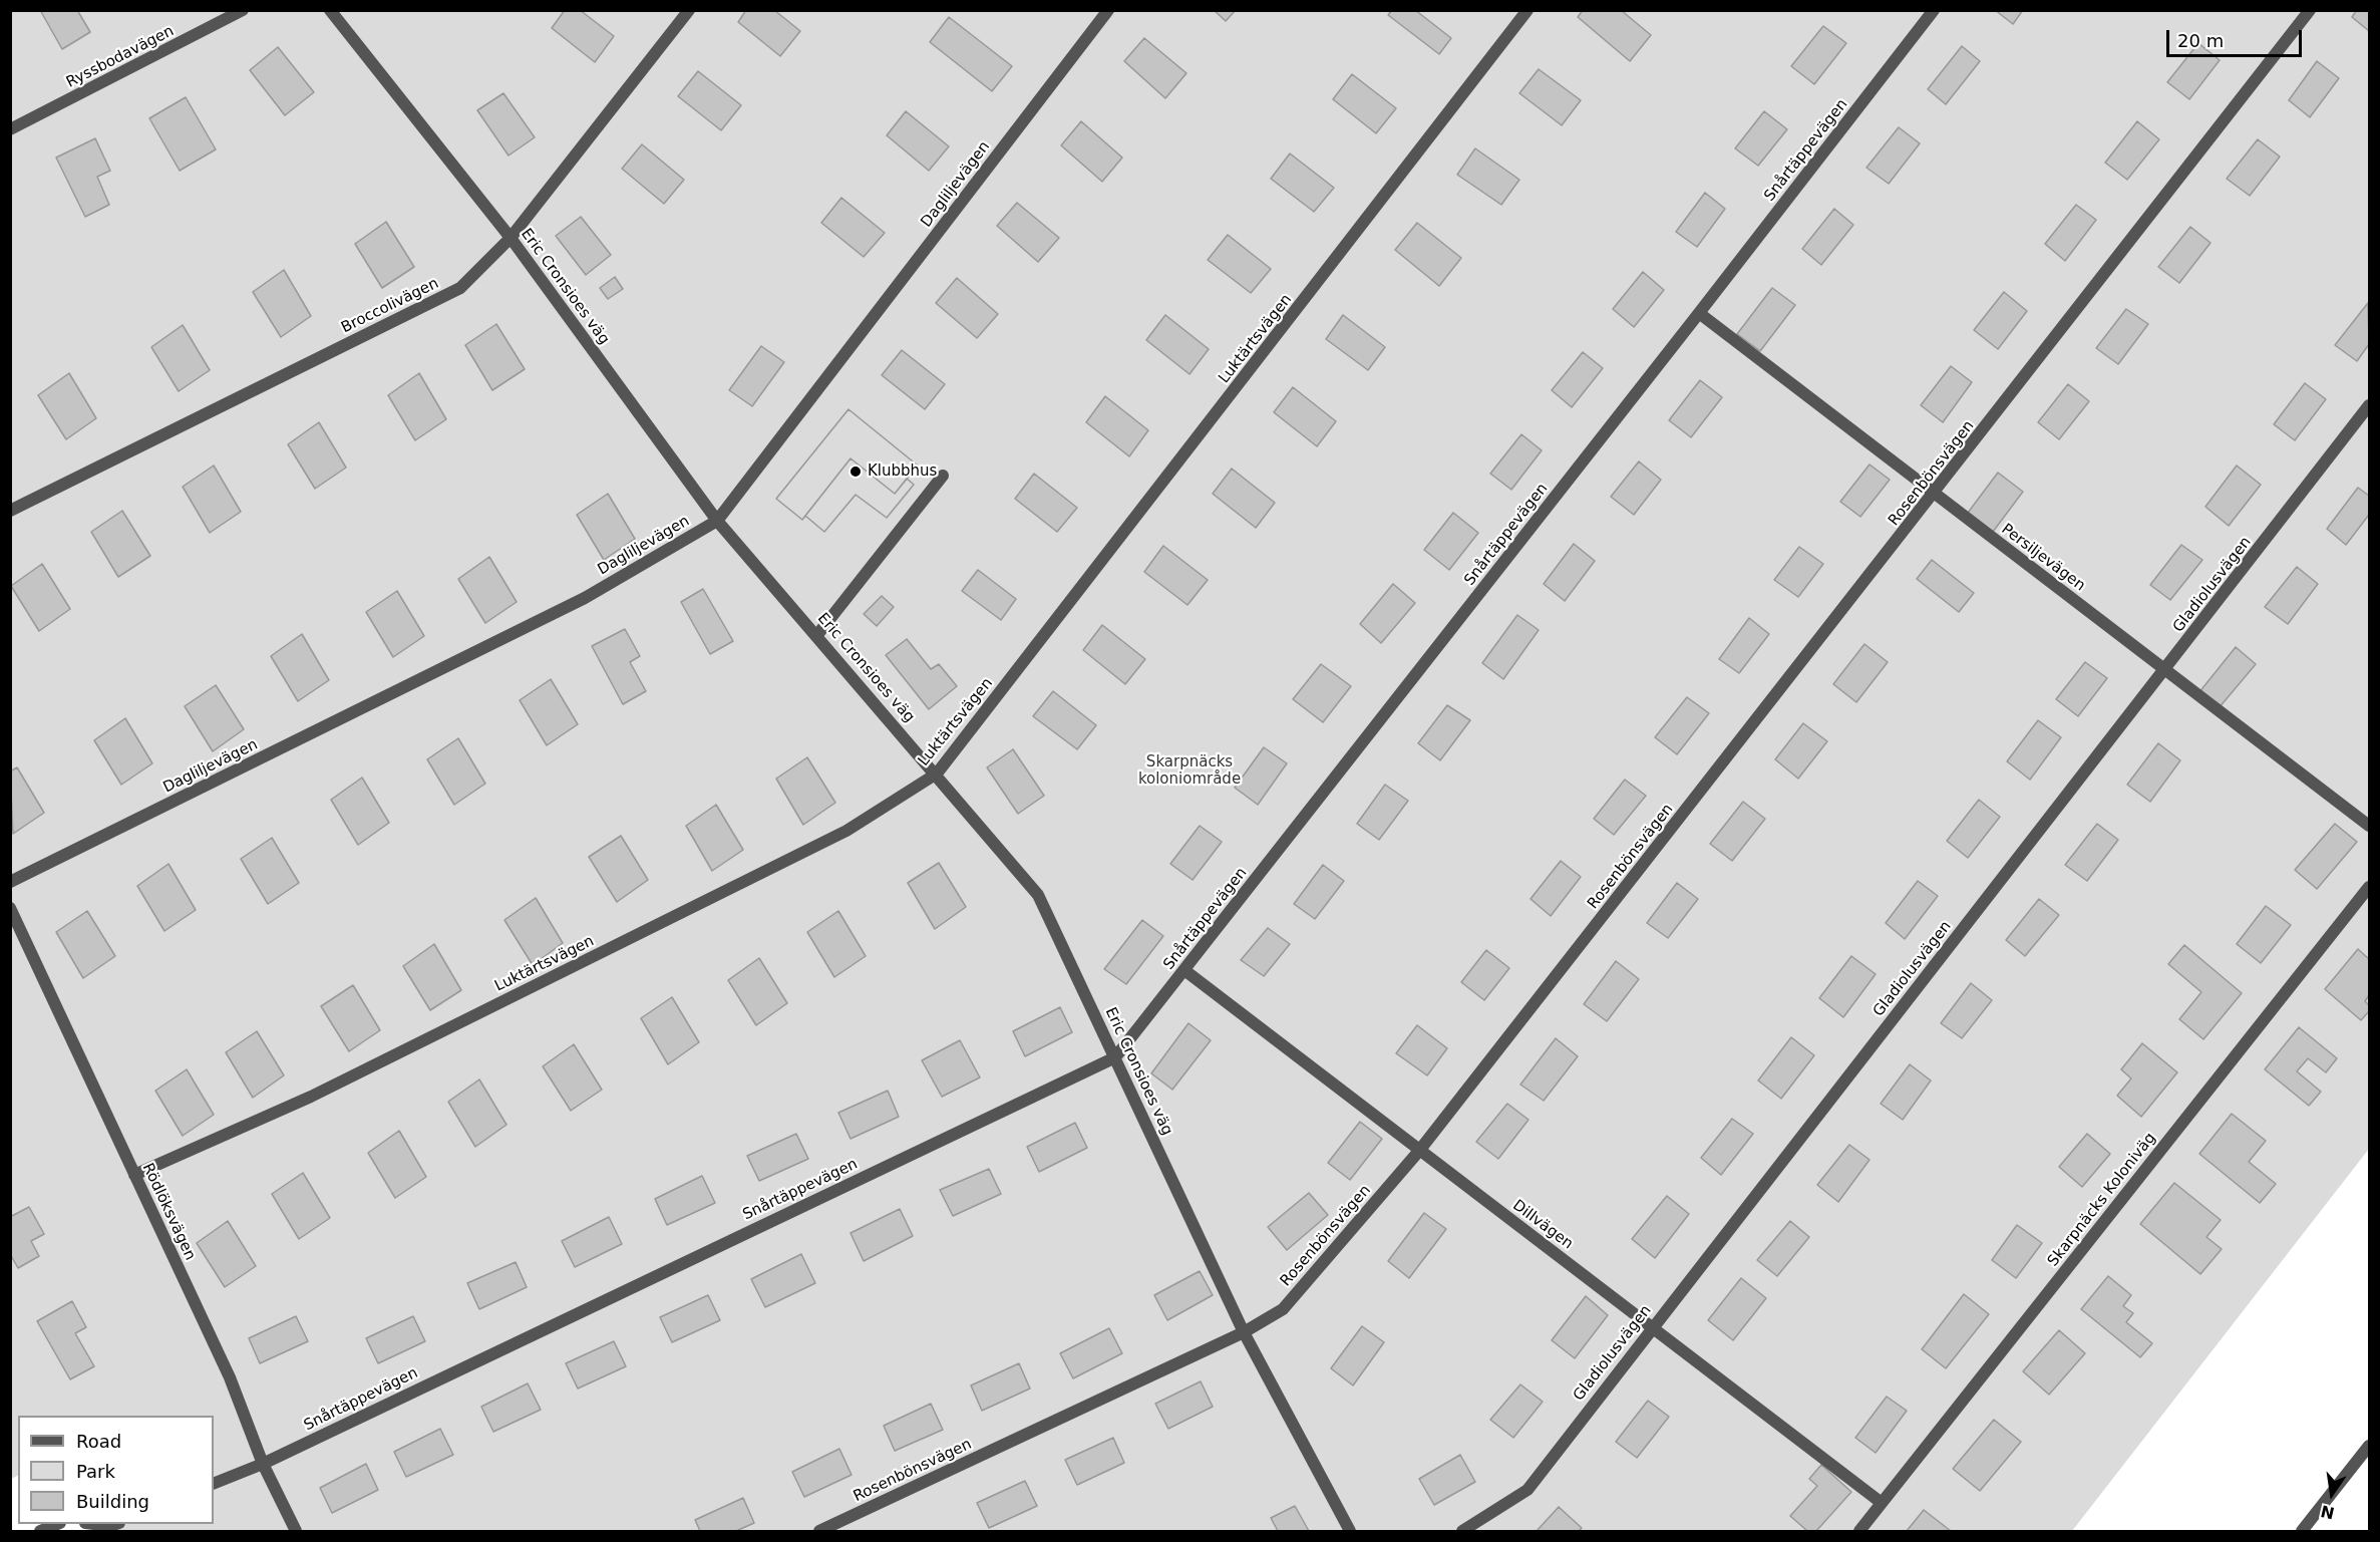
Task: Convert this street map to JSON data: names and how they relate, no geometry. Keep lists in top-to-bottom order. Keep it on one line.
{"streets":{"street":["Ryssbodavägen","Snårtäppevägen","Dagliljevägen","Eric Cronsioes väg","Broccolivägen","Luktärtsvägen","Rosenbönsvägen","Persiljevägen","Gladiolusvägen","Skarpnäcks Koloniväg","Rödlöksvägen","Dillvägen"]},"crossings":[["Snårtäppevägen","Eric Cronsioes väg"],["Snårtäppevägen","Persiljevägen"],["Snårtäppevägen","Rödlöksvägen"],["Snårtäppevägen","Dillvägen"],["Dagliljevägen","Eric Cronsioes väg"],["Eric Cronsioes väg","Broccolivägen"],["Eric Cronsioes väg","Luktärtsvägen"],["Eric Cronsioes väg","Rosenbönsvägen"],["Luktärtsvägen","Rödlöksvägen"],["Rosenbönsvägen","Persiljevägen"],["Rosenbönsvägen","Dillvägen"],["Persiljevägen","Gladiolusvägen"],["Gladiolusvägen","Dillvägen"],["Skarpnäcks Koloniväg","Dillvägen"]],"parks":["Skarpnäcks koloniområde"],"places":["Klubbhus"],"legend":["Road","Park","Building"],"scale_bar":"20 m","north":"bottom"}
